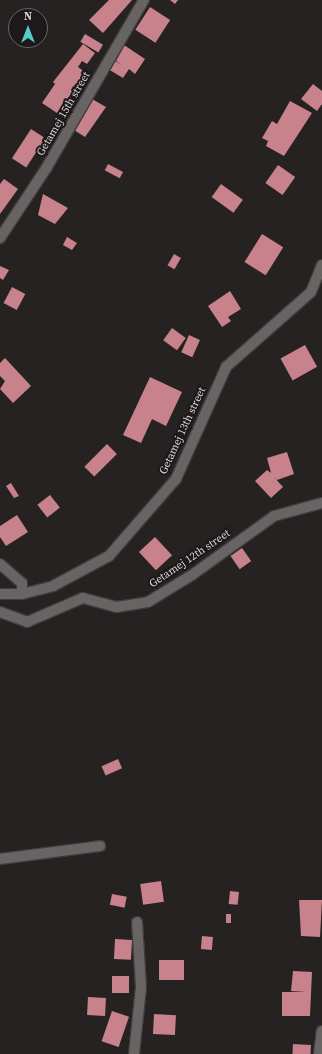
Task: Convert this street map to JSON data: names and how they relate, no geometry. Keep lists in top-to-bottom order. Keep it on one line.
{"streets":{"street":["Getamej 15th street","Getamej 13th street","Getamej 12th street"]},"north":"top"}
